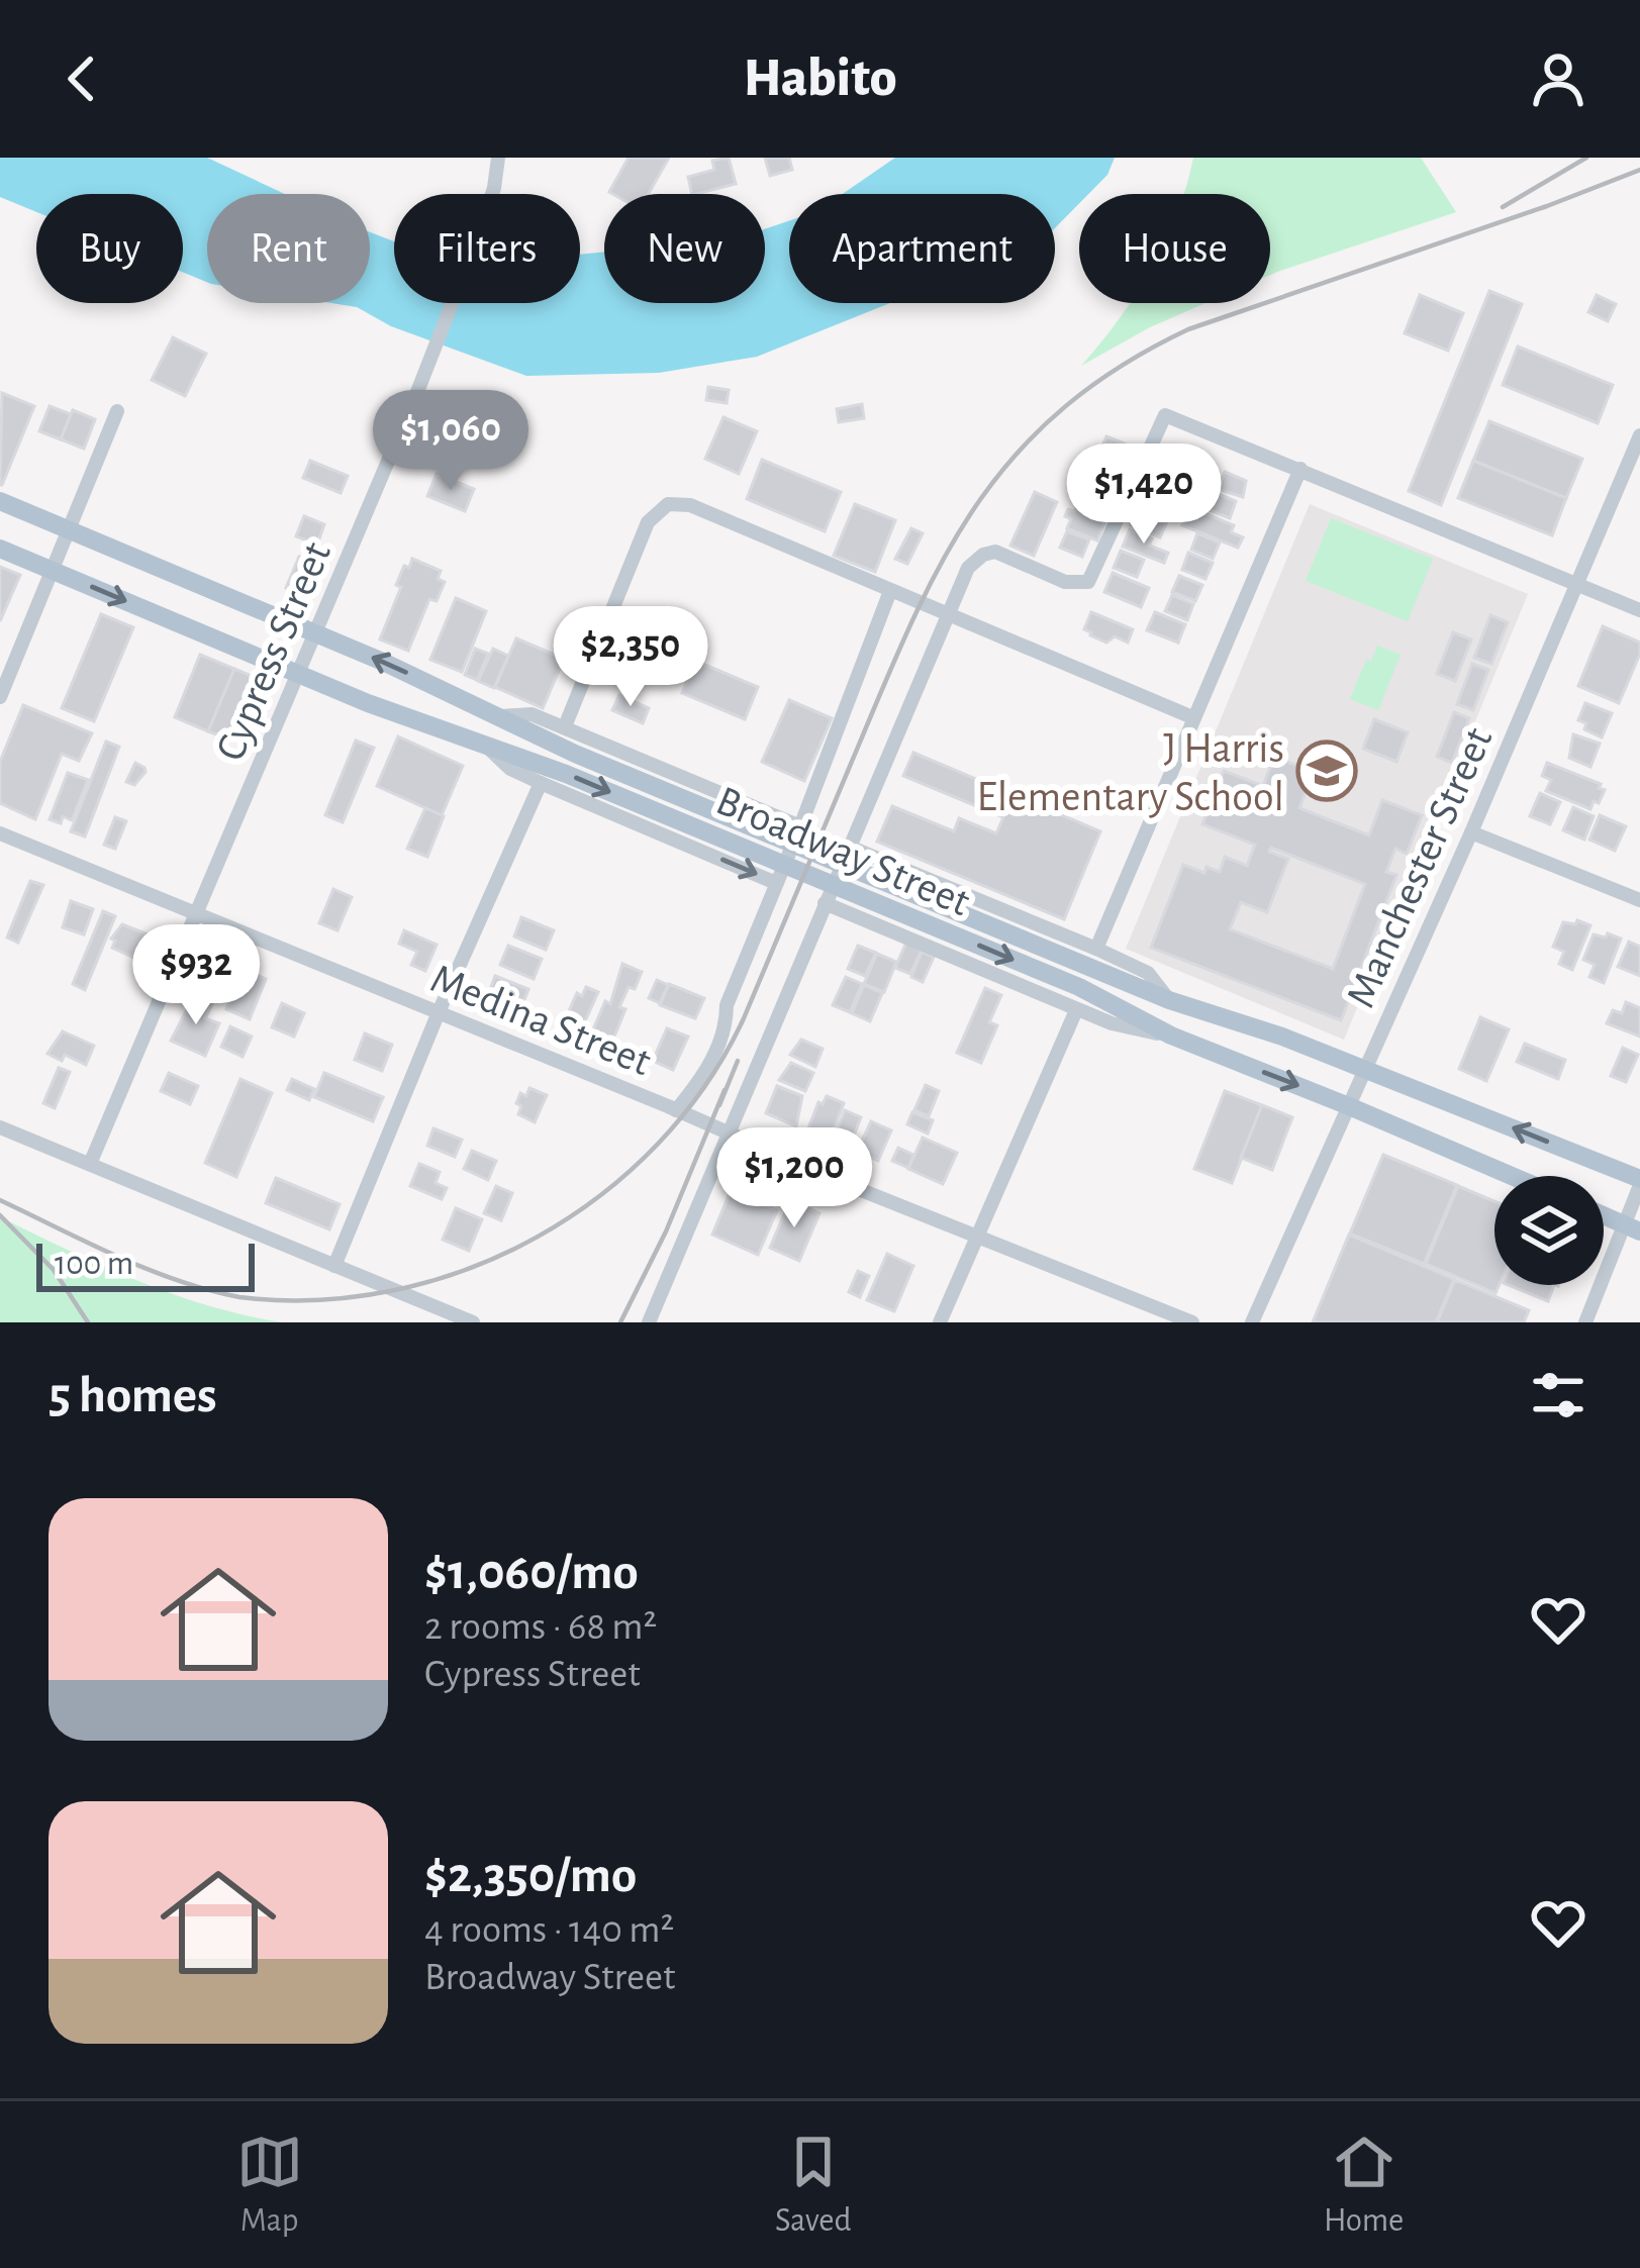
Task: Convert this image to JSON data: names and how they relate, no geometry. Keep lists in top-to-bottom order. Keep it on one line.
{"streets":{"main road":["Broadway Street"],"street":["Cypress Street","Manchester Street","Medina Street"]},"crossings":[["Cypress Street","Broadway Street"],["Cypress Street","Medina Street"],["Broadway Street","Manchester Street"]],"places":{"school or university":["J Harris Elementary School"]},"scale_bar":"100 m","page":{"header":"Habito","chip":["Buy","Rent","Filters","New","Apartment","House"],"price":["$1,060","$1,420","$2,350","$932","$1,200"],"scale":"100 m","heading":"5 homes","list":[{"name":"$1,060/mo","note":"2 rooms · 68 m² · Cypress Street"},{"name":"$2,350/mo","note":"4 rooms · 140 m² · Broadway Street"}],"tabs":["Map","Saved","Home"]}}
